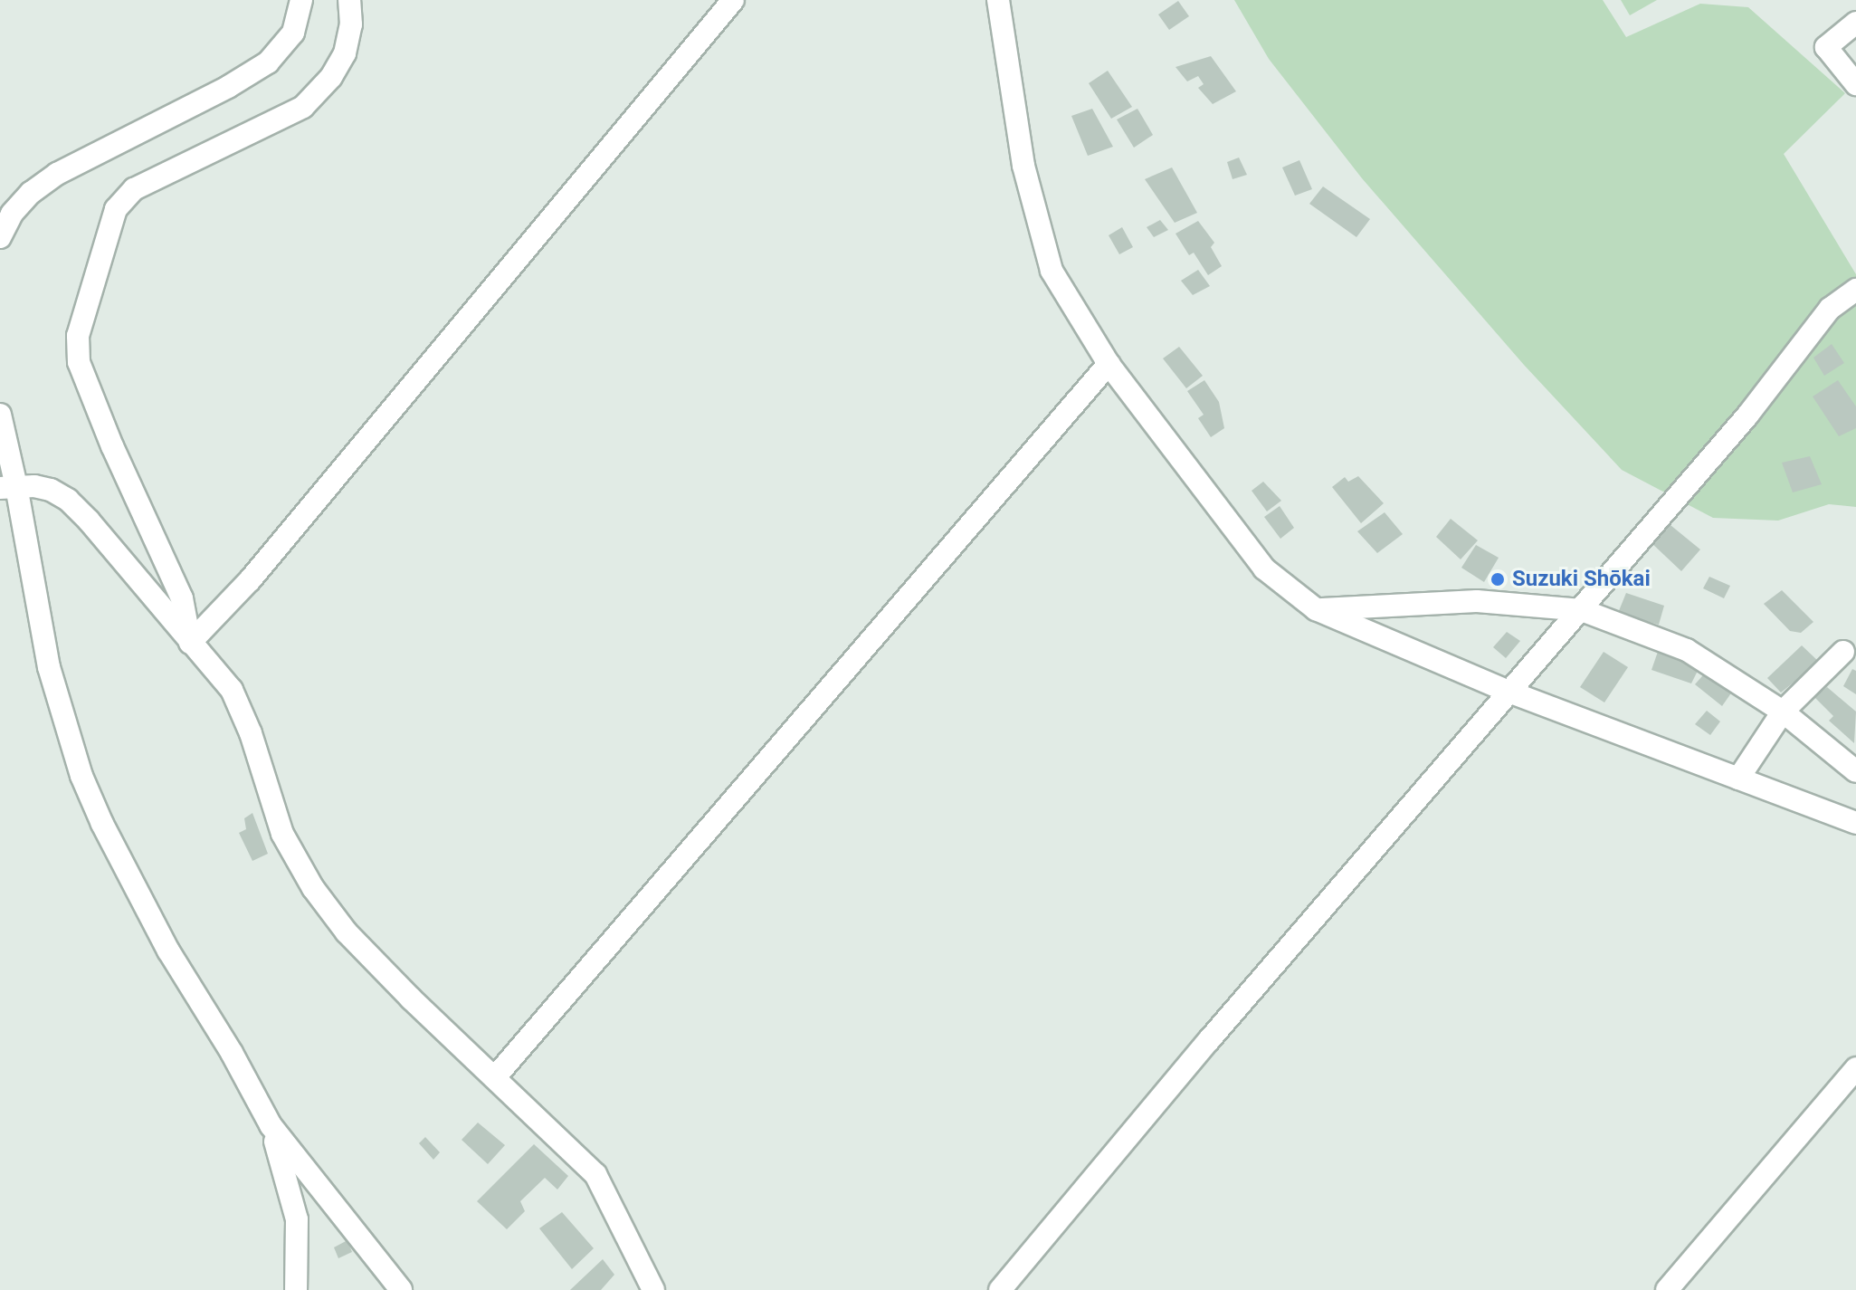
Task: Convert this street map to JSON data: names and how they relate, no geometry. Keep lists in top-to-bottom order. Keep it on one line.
{"places":["Suzuki Shōkai"]}
